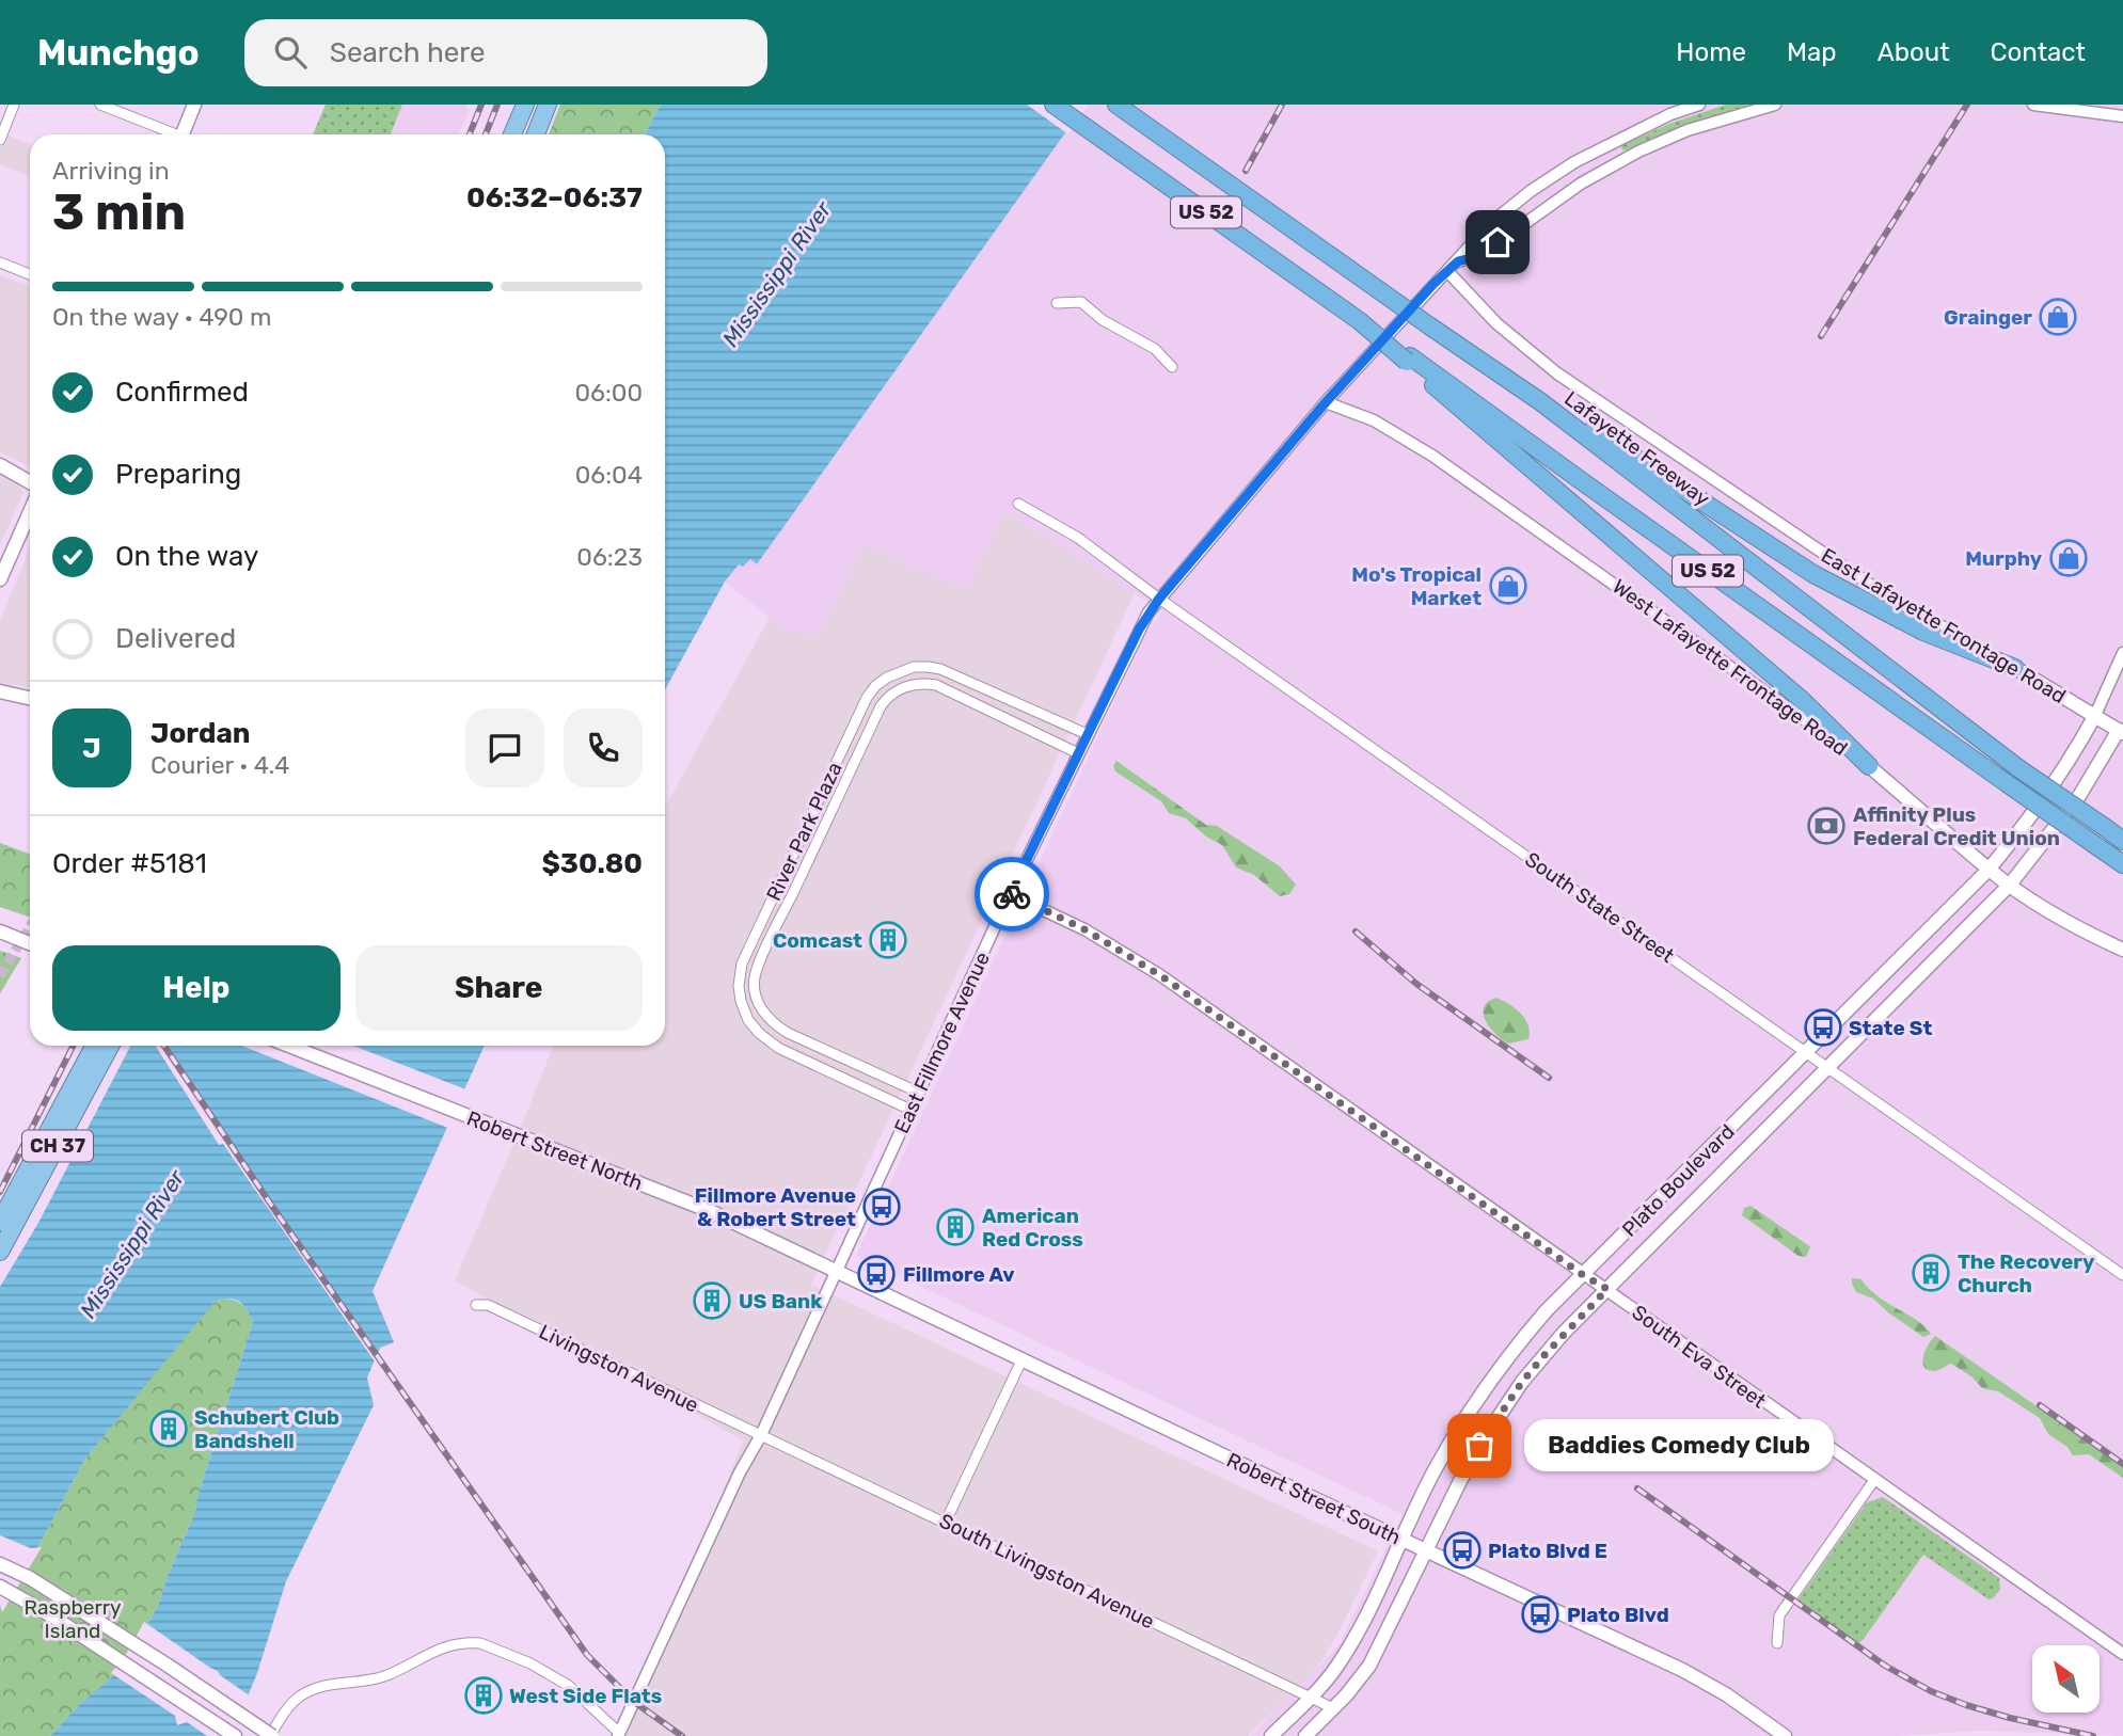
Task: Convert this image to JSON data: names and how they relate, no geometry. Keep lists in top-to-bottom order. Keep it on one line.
{"streets":{"highway":["US 52","Lafayette Freeway","CH 37"],"main road":["East Lafayette Frontage Road","West Lafayette Frontage Road","Robert Street North","Plato Boulevard","Robert Street South"],"street":["River Park Plaza","South State Street","East Fillmore Avenue","South Eva Street","Livingston Avenue","South Livingston Avenue"]},"crossings":[["East Lafayette Frontage Road","East Fillmore Avenue"],["East Lafayette Frontage Road","Plato Boulevard"],["West Lafayette Frontage Road","East Fillmore Avenue"],["West Lafayette Frontage Road","Plato Boulevard"],["River Park Plaza","East Fillmore Avenue"],["South State Street","East Fillmore Avenue"],["South State Street","Plato Boulevard"],["East Fillmore Avenue","Robert Street North"],["East Fillmore Avenue","South Eva Street"],["East Fillmore Avenue","Livingston Avenue"],["East Fillmore Avenue","Robert Street South"],["East Fillmore Avenue","South Livingston Avenue"],["Robert Street North","Robert Street South"],["Plato Boulevard","South Eva Street"],["Plato Boulevard","Robert Street South"],["Plato Boulevard","South Livingston Avenue"],["Livingston Avenue","South Livingston Avenue"]],"water":["Mississippi River"],"parks":["Raspberry Island"],"places":{"shop":["Grainger","Murphy","Mo's Tropical Market"],"bank":["Affinity Plus Federal Credit Union"],"building":["Comcast","American Red Cross","The Recovery Church","US Bank","Schubert Club Bandshell","West Side Flats"],"bus stop":["State St","Fillmore Avenue & Robert Street","Fillmore Av","Plato Blvd E","Plato Blvd"],"other":["Baddies Comedy Club"]},"north":"top left","page":{"header":"Munchgo","search":"Search here","nav":["Home","Map","About","Contact"],"heading":["3 min","Arriving in","06:32–06:37"],"panel":["Jordan","Courier · 4.4","Order #5181","$30.80"],"bar":"On the way · 490 m","list":[["Confirmed","06:00"],["Preparing","06:04"],["On the way","06:23"],"Delivered"],"round":"J","buttons":["Help","Share"],"bubble":"Baddies Comedy Club"}}
